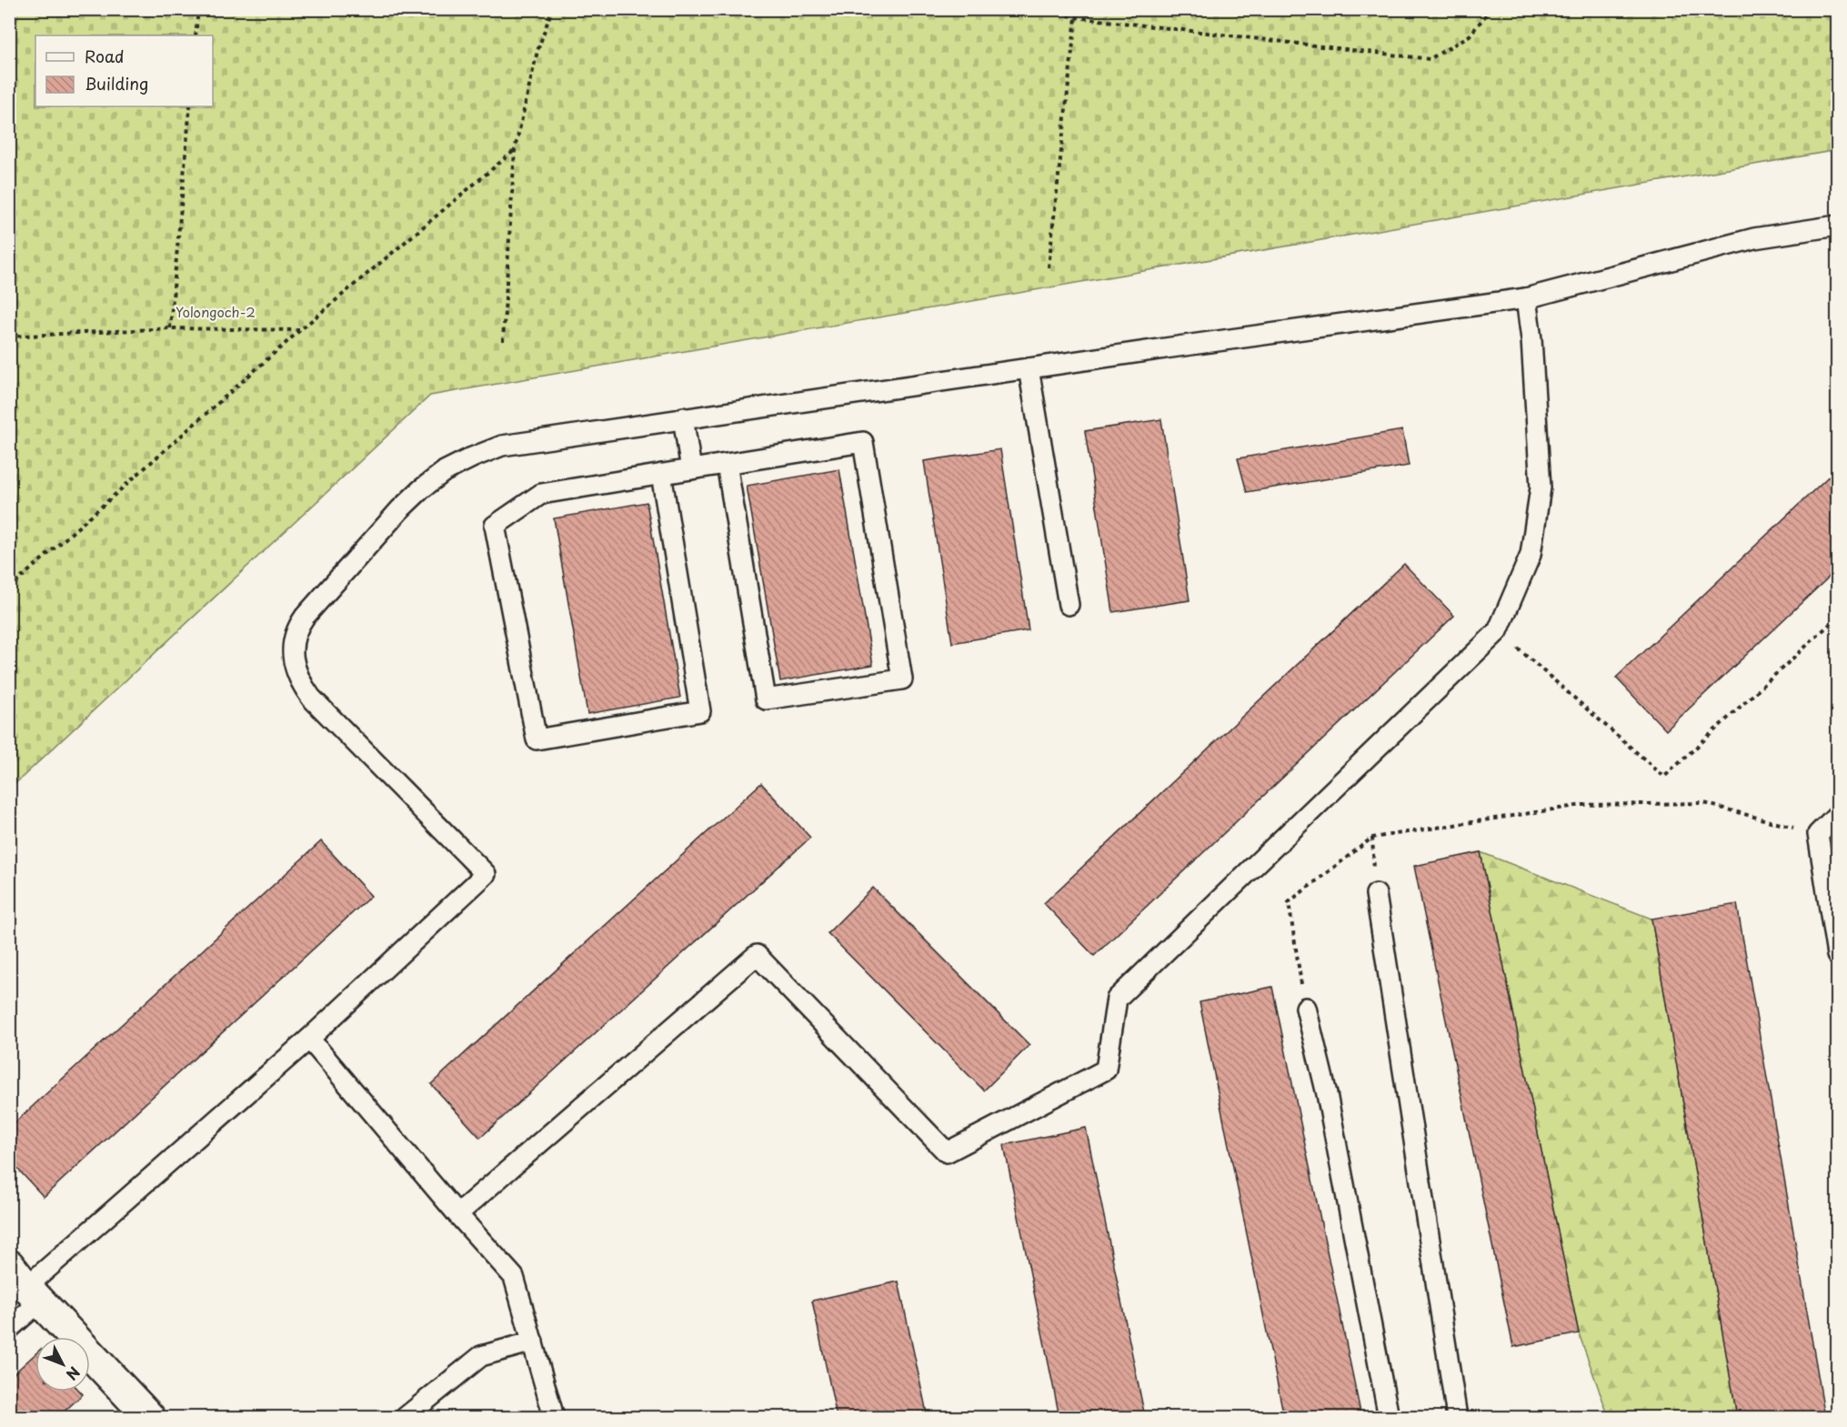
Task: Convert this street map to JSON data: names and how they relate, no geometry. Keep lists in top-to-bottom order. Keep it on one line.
{"parks":["Yolongoch-2"],"legend":["Road","Building"],"north":"bottom right"}
